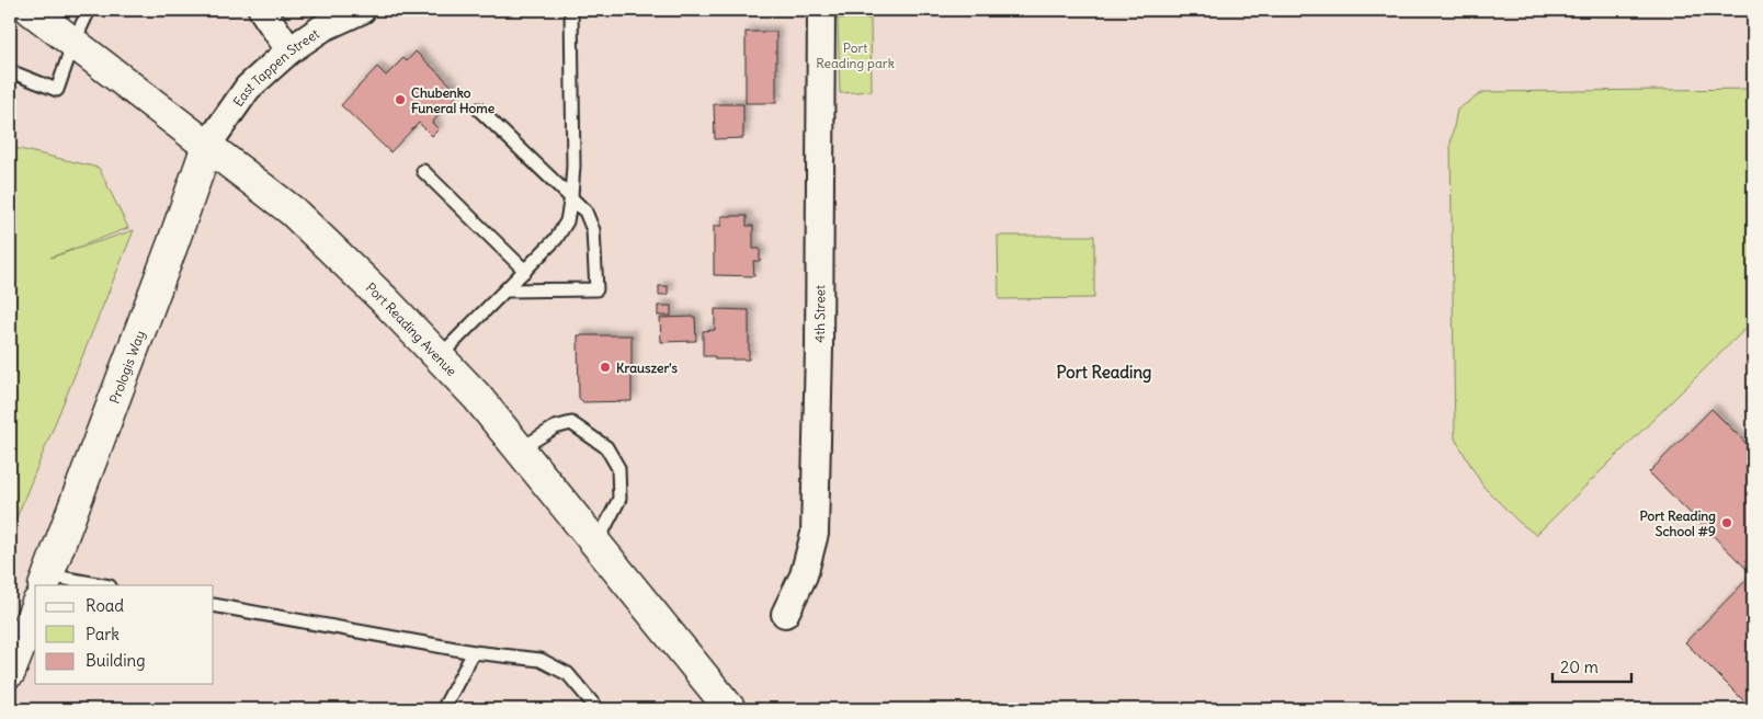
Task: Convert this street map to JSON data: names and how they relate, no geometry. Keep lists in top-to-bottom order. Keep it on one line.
{"streets":{"street":["East Tappen Street","4th Street","Port Reading Avenue","Prologis Way"]},"crossings":[["East Tappen Street","Port Reading Avenue"],["East Tappen Street","Prologis Way"],["Port Reading Avenue","Prologis Way"]],"districts":["Port Reading"],"parks":["Port Reading park"],"places":["Chubenko Funeral Home","Krauszer's","Port Reading School #9"],"legend":["Road","Park","Building"],"scale_bar":"20 m"}
